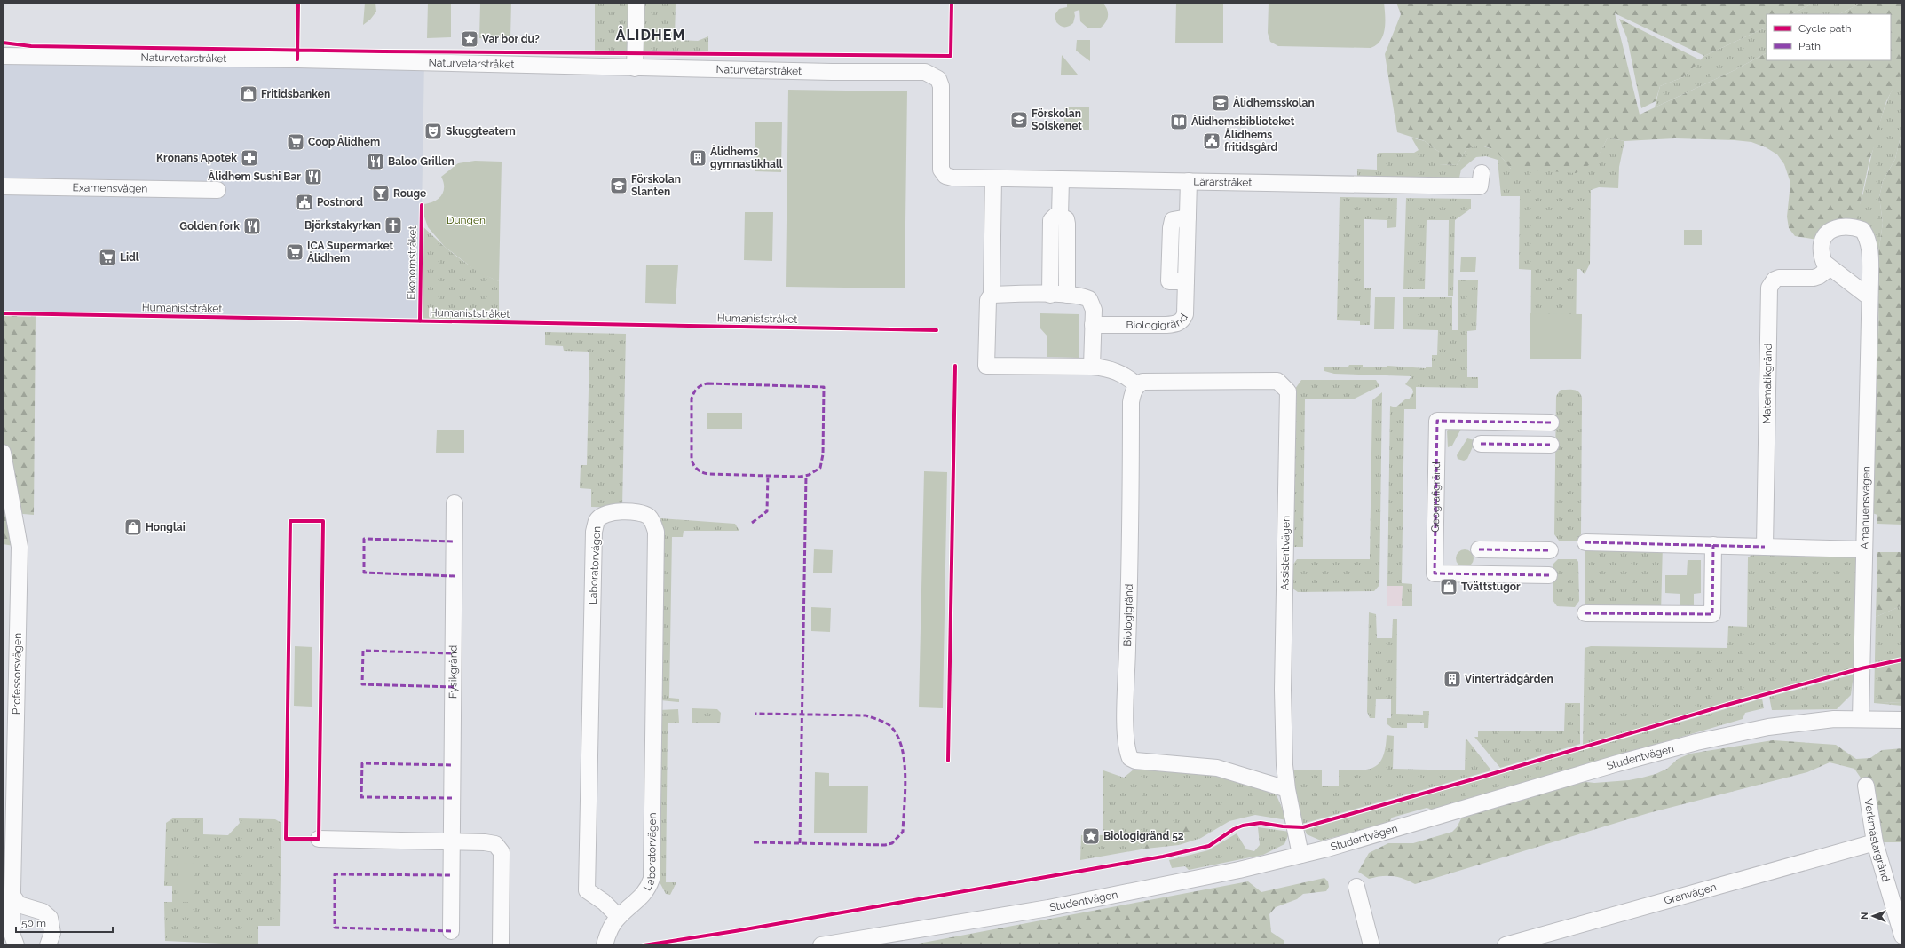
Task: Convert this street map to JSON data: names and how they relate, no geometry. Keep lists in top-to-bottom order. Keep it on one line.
{"streets":{"street":["Naturvetarstråket","Lärarstråket","Examensvägen","Biologigränd","Matematikgränd","Geografigränd","Amanuensvägen","Assistentvägen","Laboratorvägen","Fysikgränd","Professorsvägen","Studentvägen","Verkmästargränd","Granvägen"],"cycle path":["Ekonomstråket","Humaniststråket"]},"crossings":[["Naturvetarstråket","Lärarstråket"],["Lärarstråket","Biologigränd"],["Biologigränd","Assistentvägen"],["Matematikgränd","Amanuensvägen"],["Amanuensvägen","Studentvägen"],["Assistentvägen","Studentvägen"],["Verkmästargränd","Granvägen"]],"districts":["ÅLIDHEM"],"parks":["Dungen"],"places":{"place":["Var bor du?","Biologigränd 52"],"shop":["Fritidsbanken","Honglai","Tvättstugor"],"school or university":["Ålidhemsskolan","Förskolan Solskenet","Förskolan Slanten"],"library":["Ålidhemsbiblioteket"],"theatre":["Skuggteatern"],"public building":["Ålidhems fritidsgård","Postnord"],"supermarket":["Coop Ålidhem","ICA Supermarket Ålidhem","Lidl"],"pharmacy":["Kronans Apotek"],"building":["Ålidhems gymnastikhall","Vinterträdgården"],"restaurant":["Baloo Grillen","Ålidhem Sushi Bar","Golden fork"],"bar":["Rouge"],"church":["Björkstakyrkan"]},"legend":["Cycle path","Path"],"scale_bar":"50 m","north":"left"}
